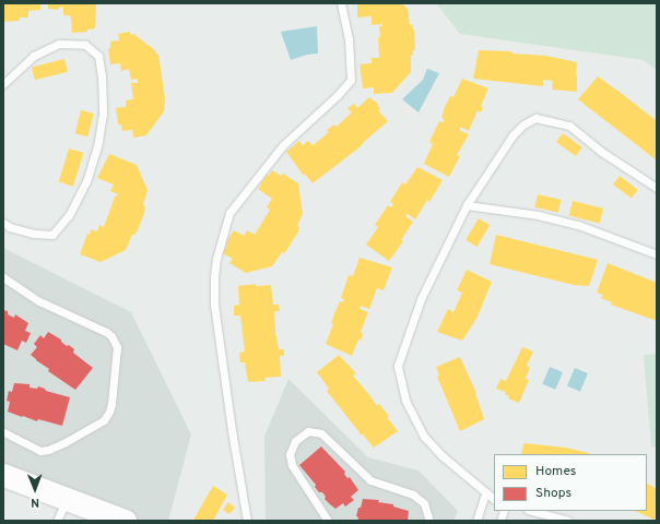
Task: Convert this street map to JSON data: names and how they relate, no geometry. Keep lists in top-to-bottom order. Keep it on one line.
{"legend":["Homes","Shops"],"north":"bottom"}
